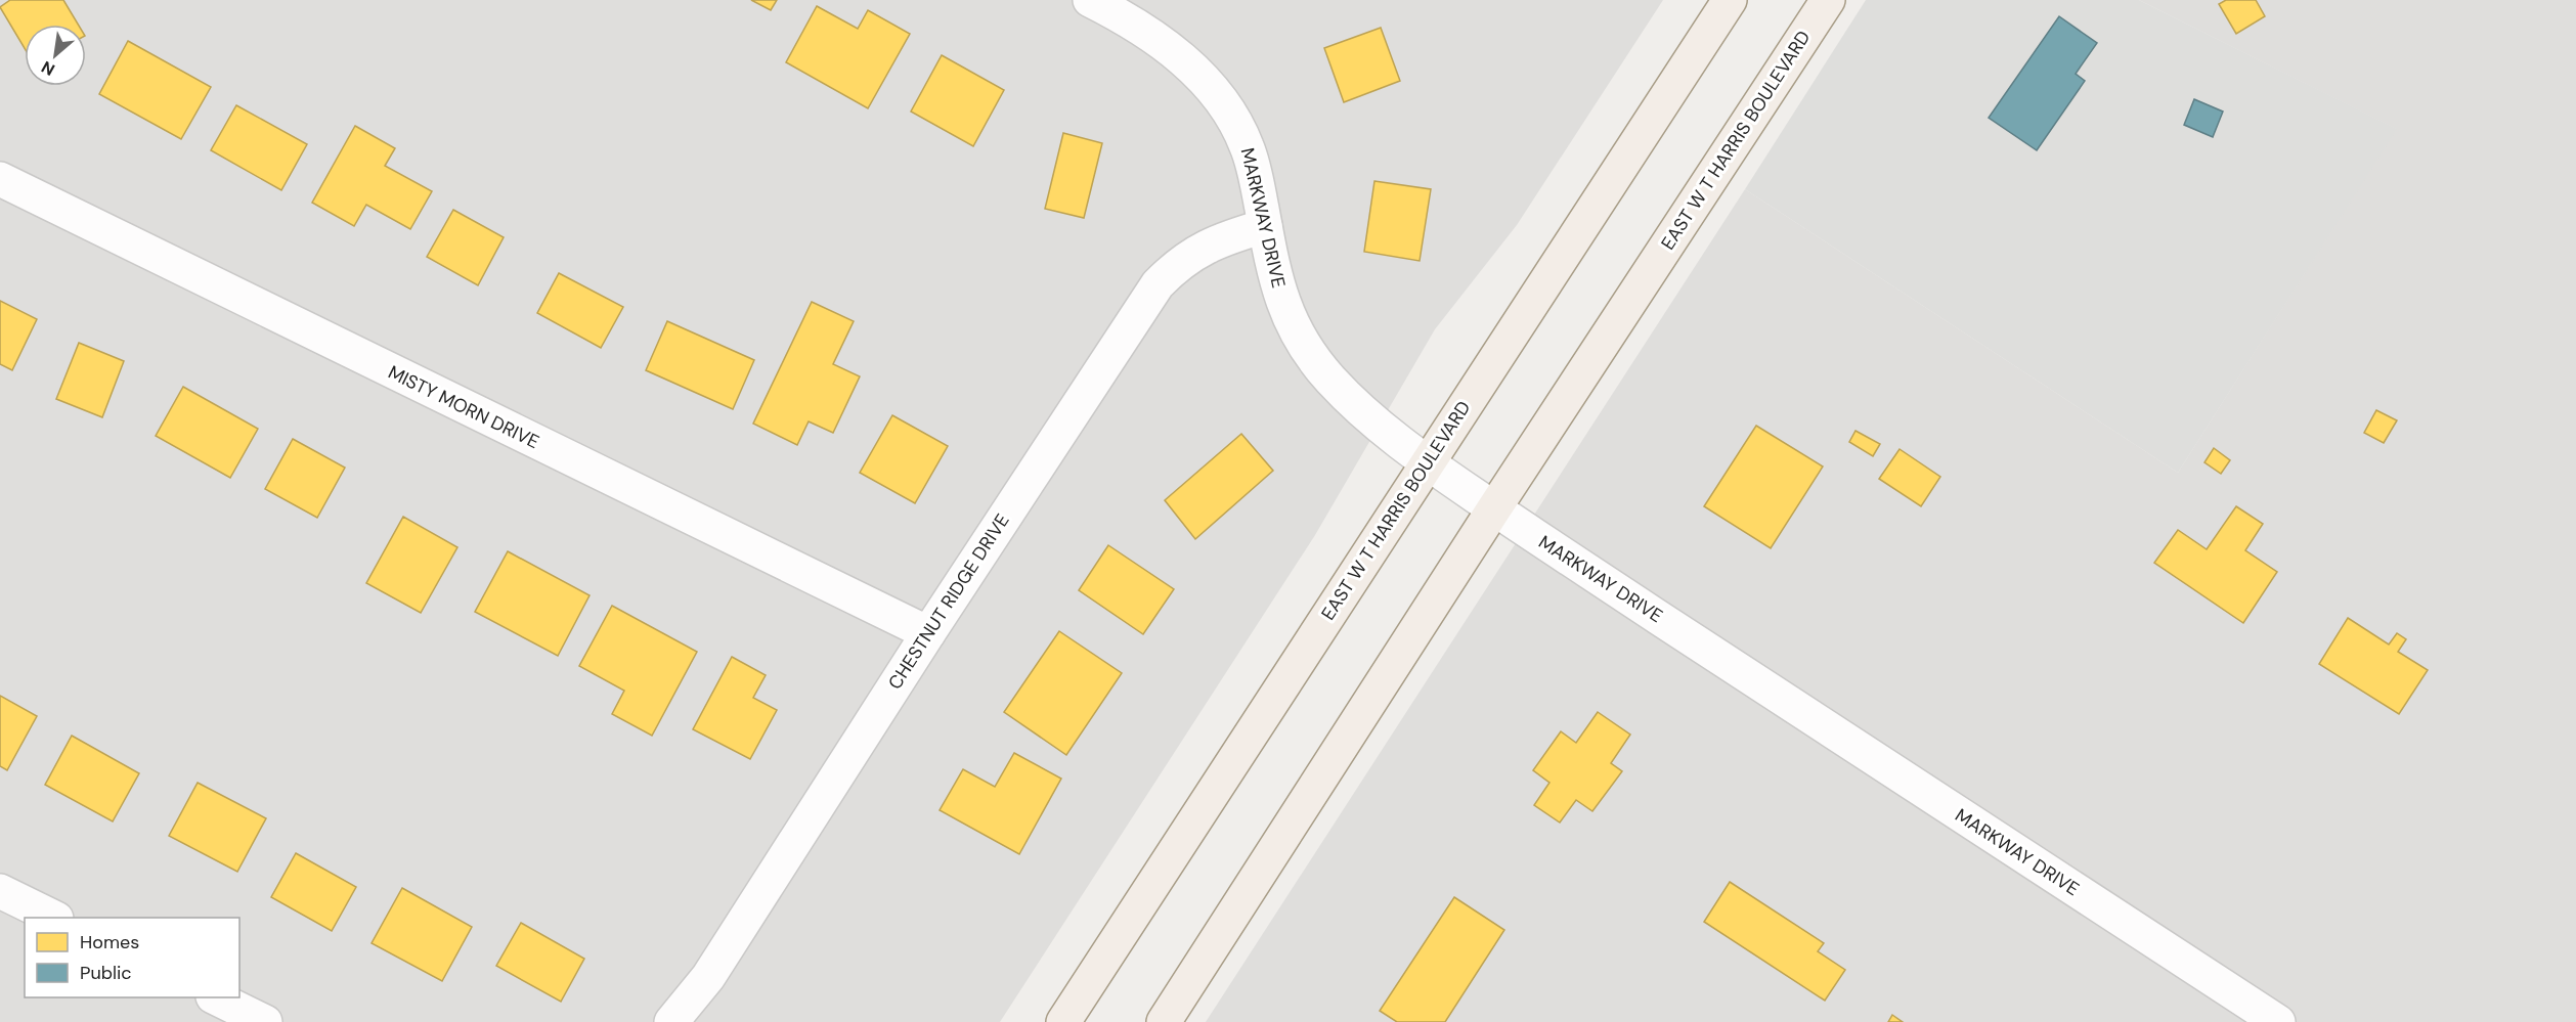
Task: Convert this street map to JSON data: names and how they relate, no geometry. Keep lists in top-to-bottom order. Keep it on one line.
{"streets":{"main road":["EAST W T HARRIS BOULEVARD"],"street":["MARKWAY DRIVE","MISTY MORN DRIVE","CHESTNUT RIDGE DRIVE"]},"crossings":[["EAST W T HARRIS BOULEVARD","MARKWAY DRIVE"],["MARKWAY DRIVE","CHESTNUT RIDGE DRIVE"],["MISTY MORN DRIVE","CHESTNUT RIDGE DRIVE"]],"legend":["Homes","Public"],"north":"bottom left"}
